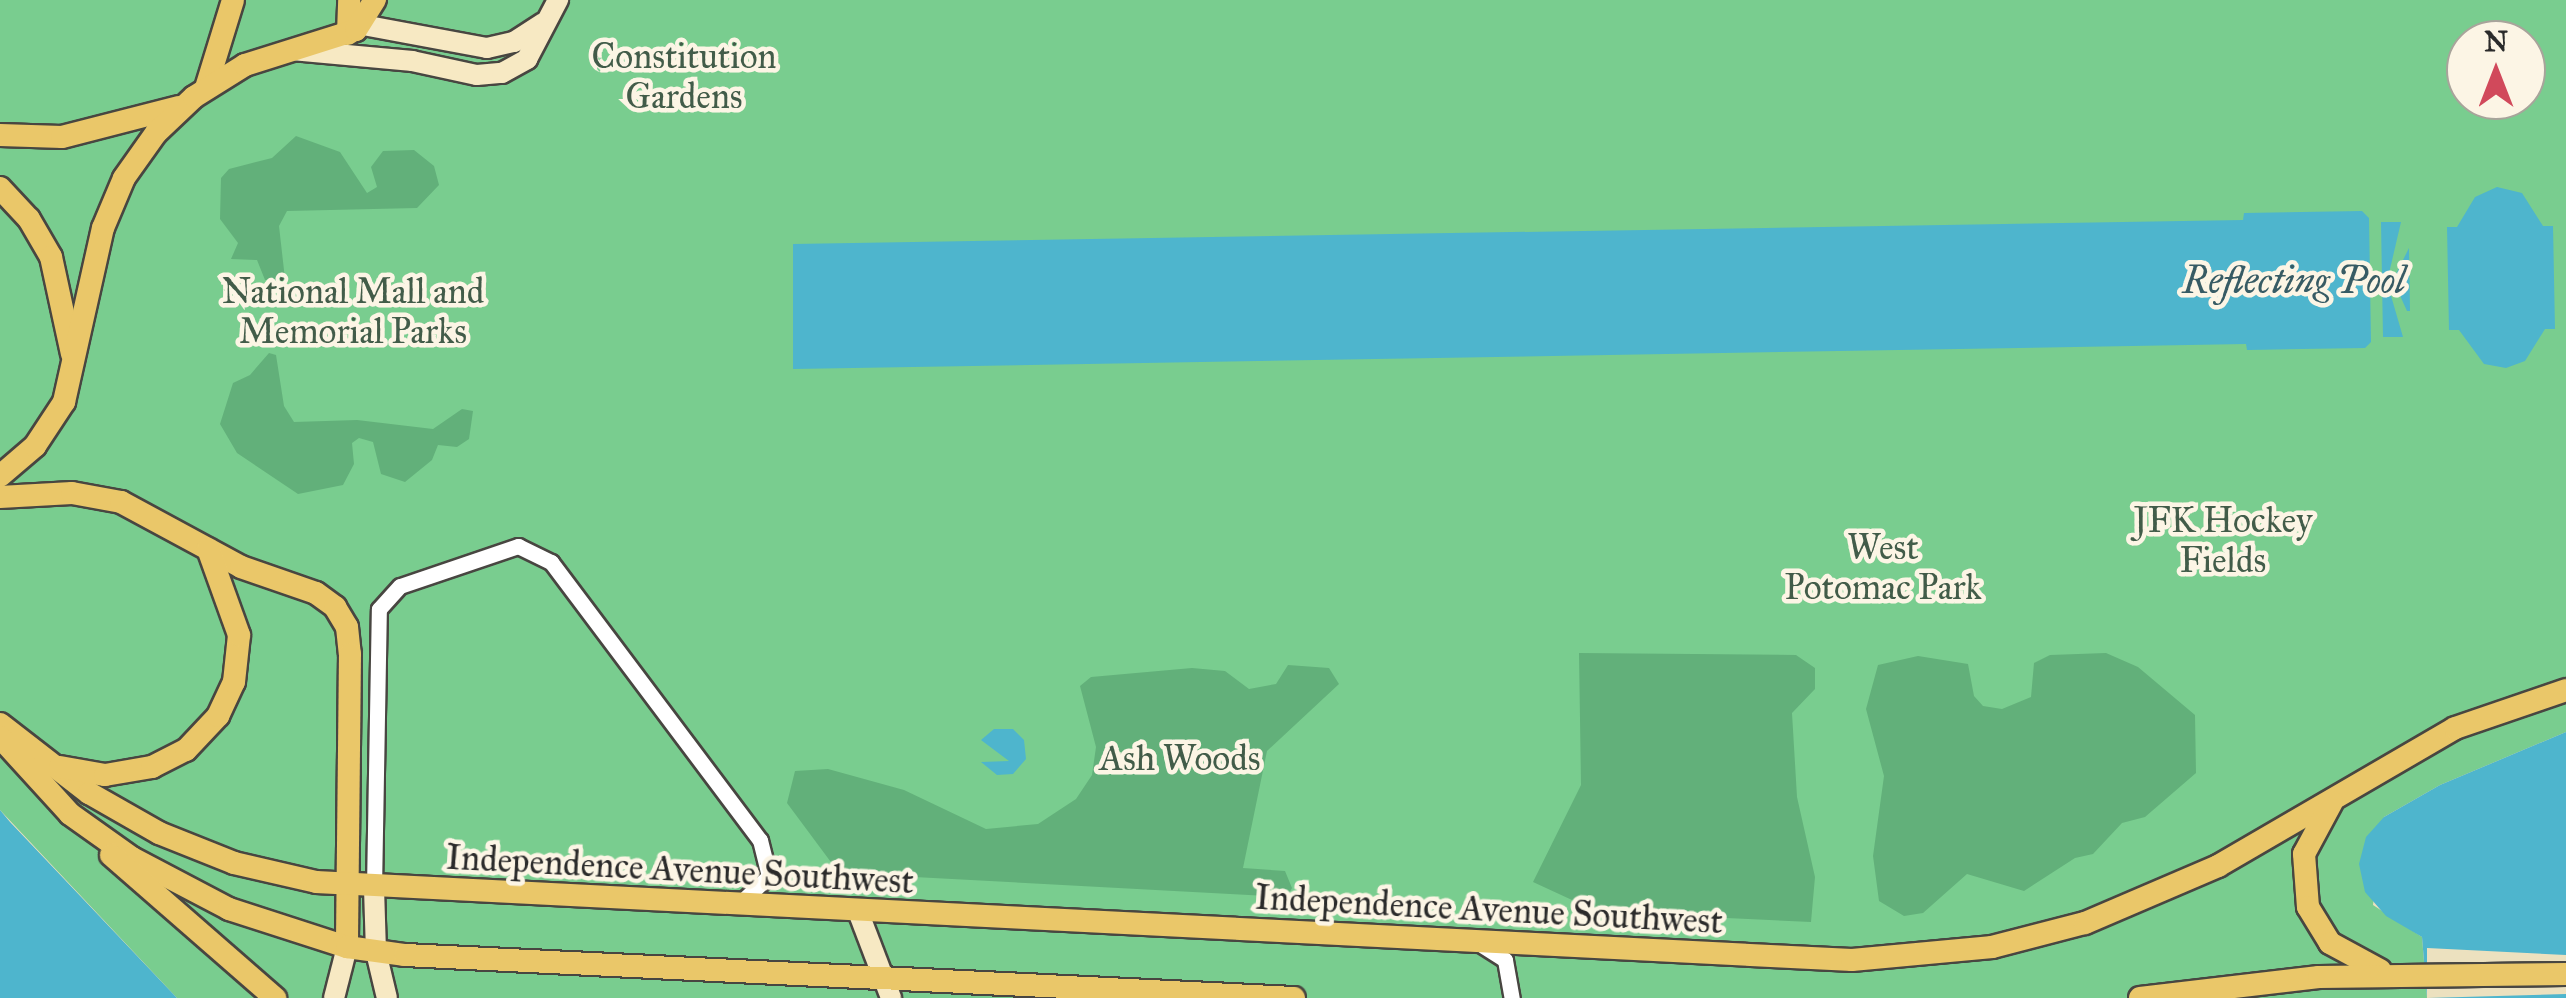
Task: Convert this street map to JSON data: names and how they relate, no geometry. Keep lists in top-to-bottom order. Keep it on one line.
{"streets":{"main road":["Independence Avenue Southwest"]},"water":["Reflecting Pool"],"parks":["Constitution Gardens","National Mall and Memorial Parks","JFK Hockey Fields","West Potomac Park","Ash Woods"],"north":"top"}
